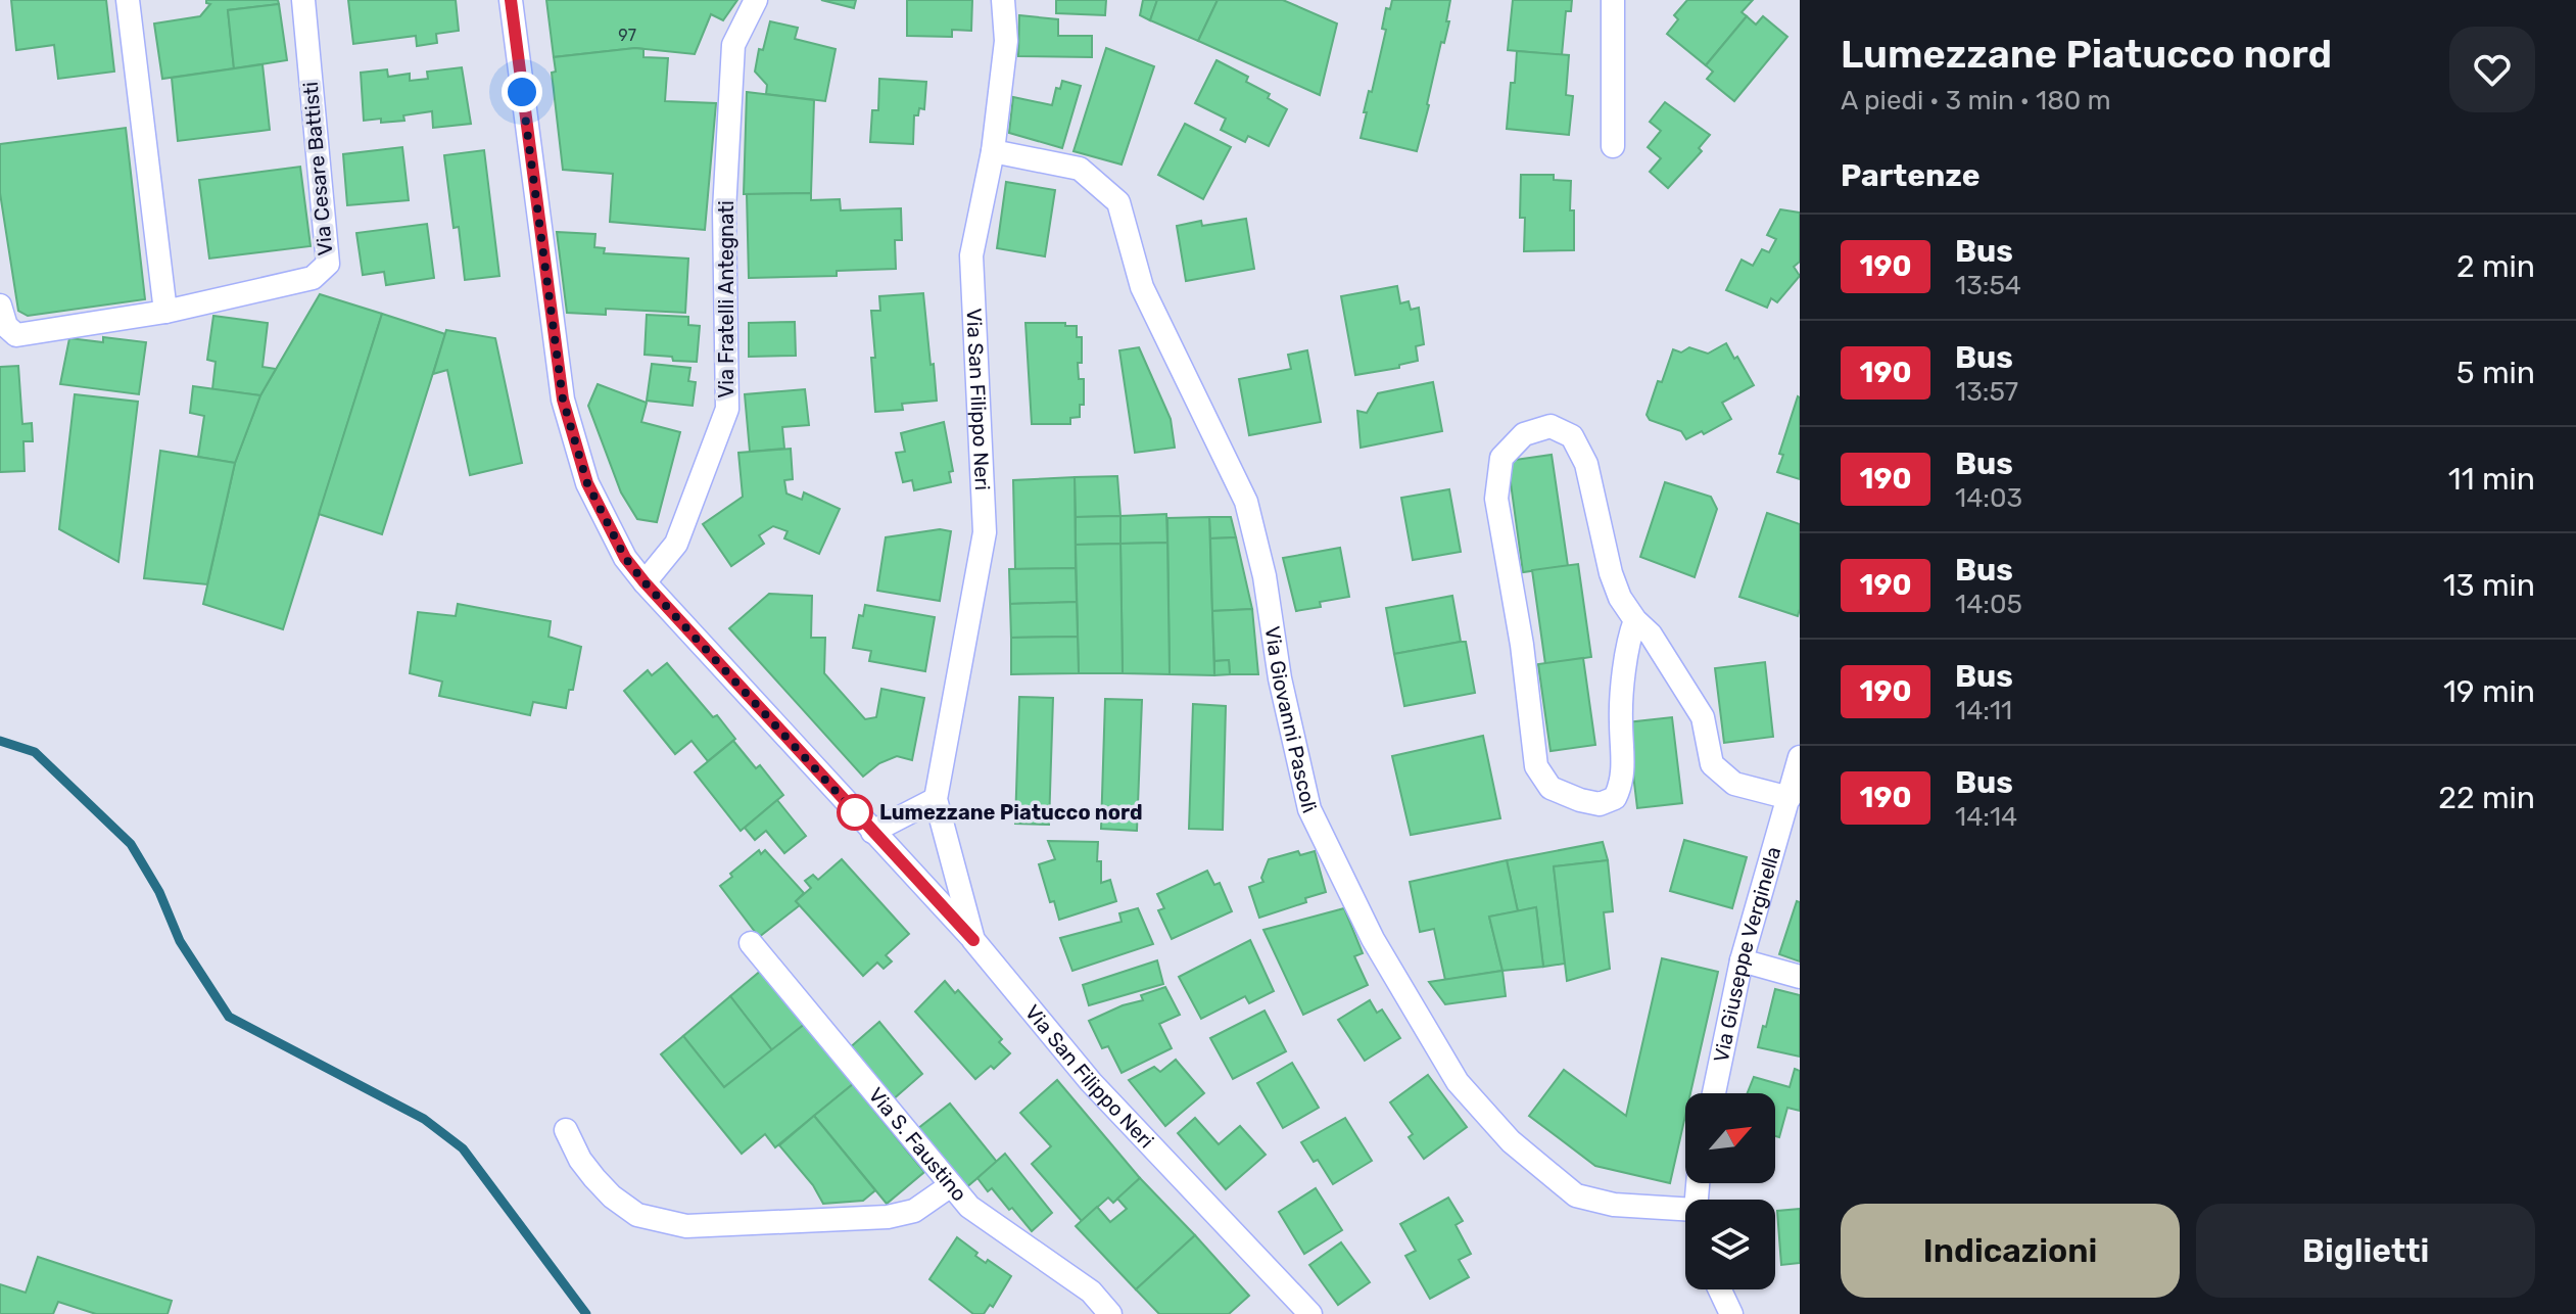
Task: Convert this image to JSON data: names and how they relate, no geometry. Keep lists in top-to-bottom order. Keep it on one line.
{"streets":{"street":["Via Cesare Battisti","Via Fratelli Antegnati","Via San Filippo Neri","Via Giovanni Pascoli","Via Giuseppe Verginella","Via S. Faustino"]},"crossings":[["Via San Filippo Neri","Via Giovanni Pascoli"]],"places":["Lumezzane Piatucco nord"],"lines":["bus line 190"],"house_numbers":["97"],"north":"top right","page":{"heading":[["Lumezzane Piatucco nord","A piedi · 3 min · 180 m"],"Partenze"],"list":[{"mark":"190","name":"Bus","note":"13:54","value":"2 min"},{"mark":"190","name":"Bus","note":"13:57","value":"5 min"},{"mark":"190","name":"Bus","note":"14:03","value":"11 min"},{"mark":"190","name":"Bus","note":"14:05","value":"13 min"},{"mark":"190","name":"Bus","note":"14:11","value":"19 min"},{"mark":"190","name":"Bus","note":"14:14","value":"22 min"}],"buttons":["Indicazioni","Biglietti"]}}
